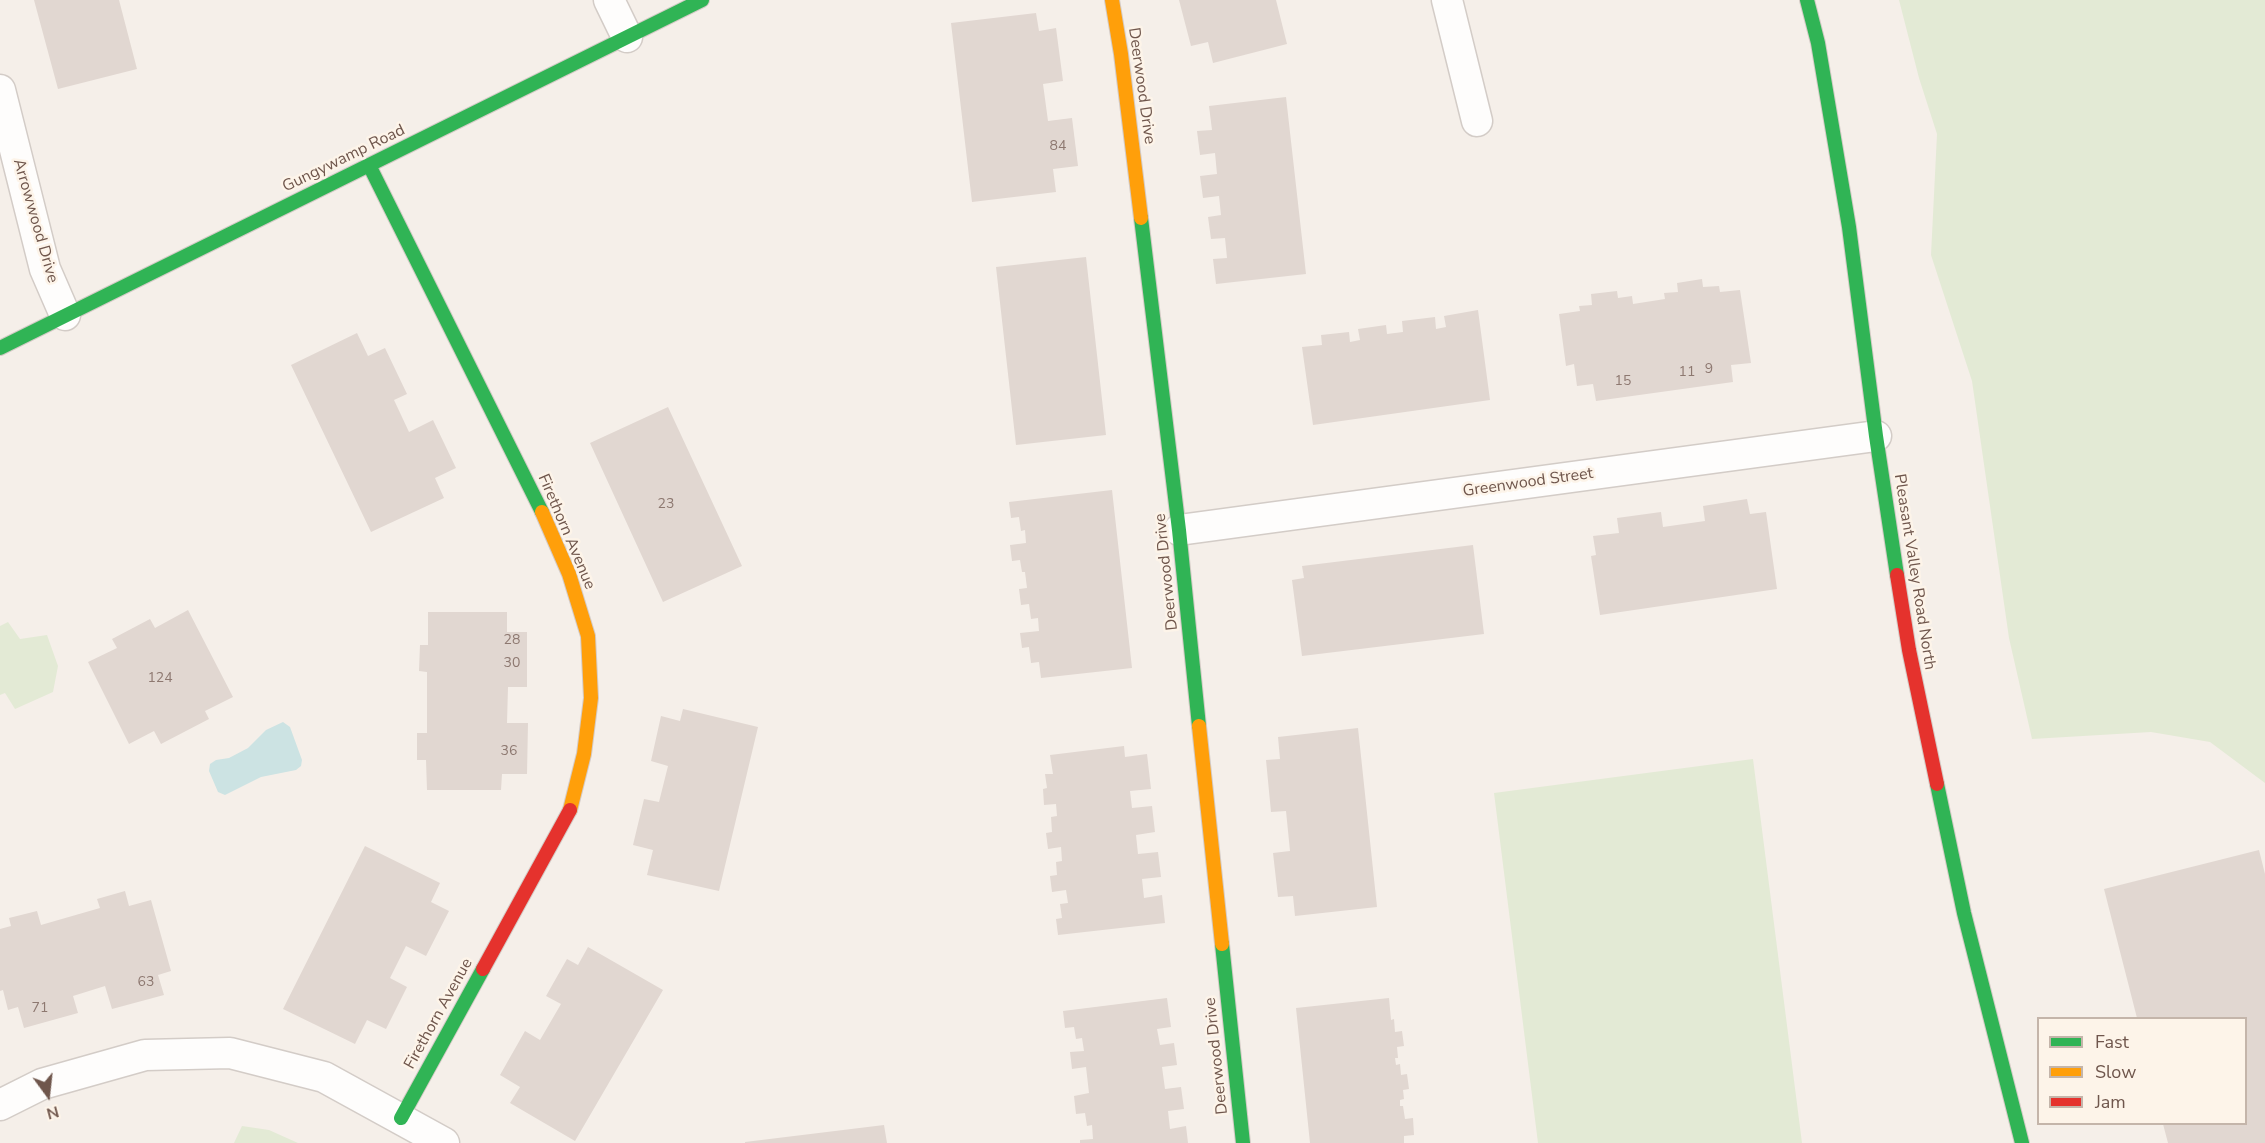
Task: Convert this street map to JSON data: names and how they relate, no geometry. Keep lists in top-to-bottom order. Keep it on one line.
{"streets":{"street":["Deerwood Drive","Gungywamp Road","Arrowwood Drive","Greenwood Street","Firethorn Avenue","Pleasant Valley Road North"]},"crossings":[["Deerwood Drive","Greenwood Street"],["Gungywamp Road","Arrowwood Drive"],["Gungywamp Road","Firethorn Avenue"],["Greenwood Street","Pleasant Valley Road North"]],"house_numbers":["84","9","11","15","23","28","30","124","36","63","71"],"legend":["Fast","Slow","Jam"],"north":"bottom"}
